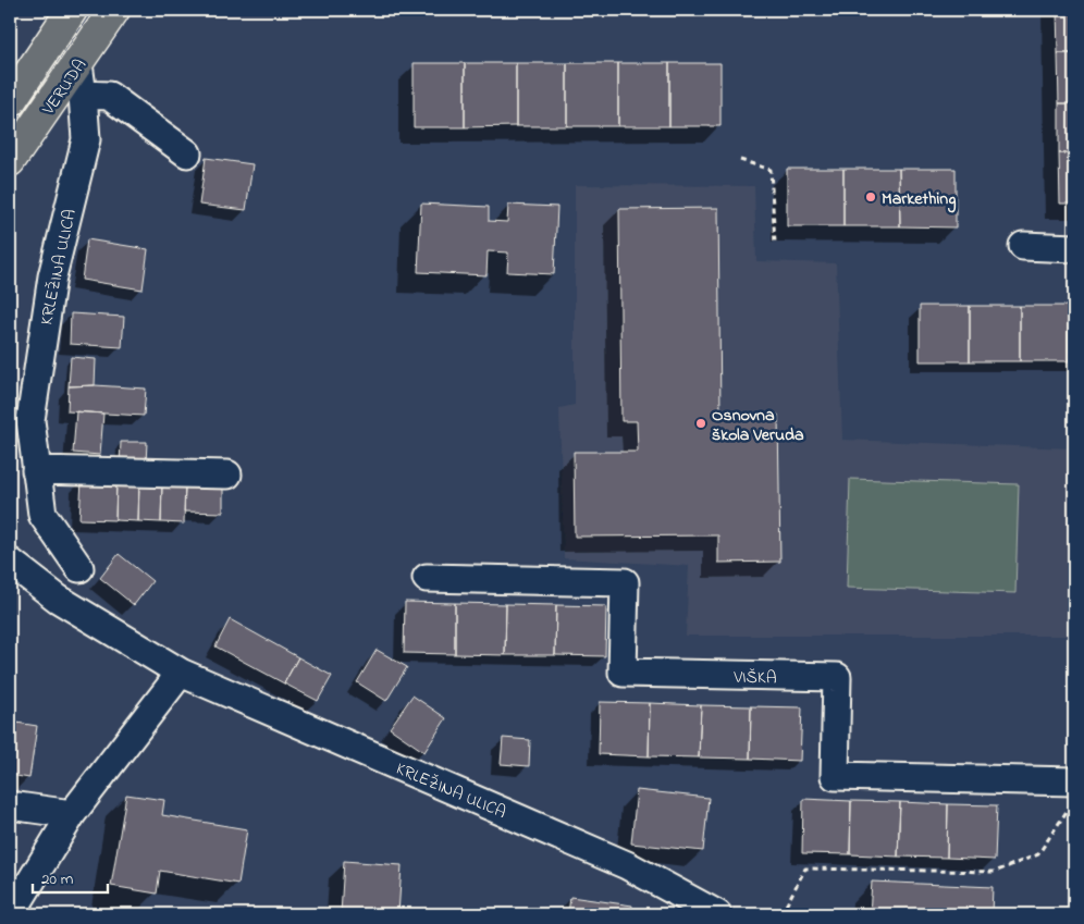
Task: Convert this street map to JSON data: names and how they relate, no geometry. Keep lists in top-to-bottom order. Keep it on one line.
{"streets":{"main road":["VERUDA"],"street":["KRLEŽINA ULICA","VIŠKA"]},"crossings":[["VERUDA","KRLEŽINA ULICA"]],"places":["Markething","Osnovna škola Veruda"],"scale_bar":"20 m"}
